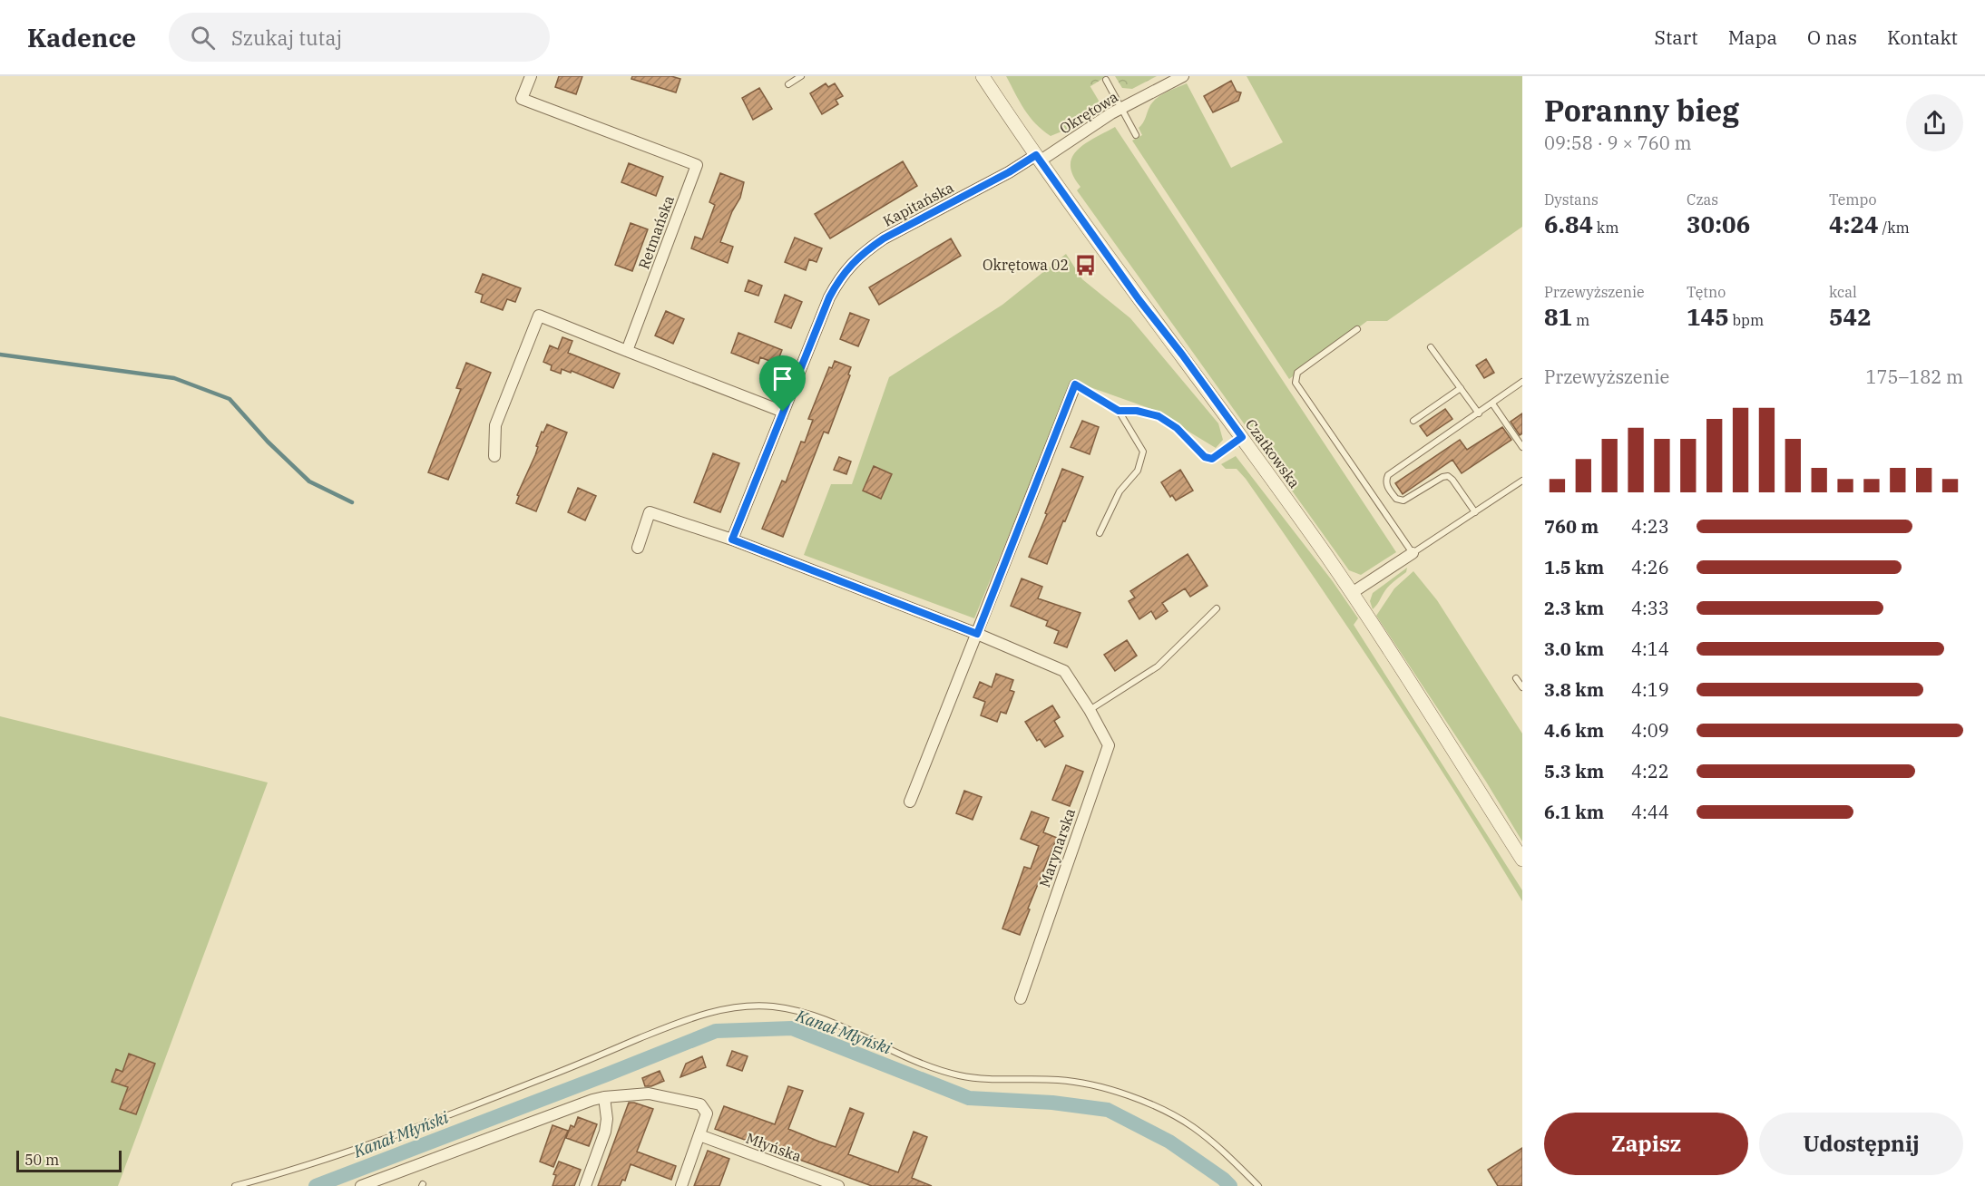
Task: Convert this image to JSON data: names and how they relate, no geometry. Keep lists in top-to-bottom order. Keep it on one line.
{"streets":{"street":["Okrętowa","Kapitańska","Retmańska","Czatkowska","Marynarska","Młyńska"]},"crossings":[["Okrętowa","Kapitańska"],["Okrętowa","Czatkowska"],["Kapitańska","Czatkowska"]],"water":["Kanał Młyński"],"places":{"bus stop":["Okrętowa 02"]},"scale_bar":"50 m","page":{"header":"Kadence","search":"Szukaj tutaj","nav":["Start","Mapa","O nas","Kontakt"],"heading":["Poranny bieg","09:58 · 9 × 760 m"],"stats":[["Dystans","6.84 km"],["Czas","30:06"],["Tempo","4:24 /km"],["Przewyższenie","81 m"],["Tętno","145 bpm"],["kcal","542"]],"chart":["Przewyższenie","175–182 m"],"list":[{"name":"760 m","note":"4:23"},{"name":"1.5 km","note":"4:26"},{"name":"2.3 km","note":"4:33"},{"name":"3.0 km","note":"4:14"},{"name":"3.8 km","note":"4:19"},{"name":"4.6 km","note":"4:09"},{"name":"5.3 km","note":"4:22"},{"name":"6.1 km","note":"4:44"}],"buttons":["Zapisz","Udostępnij"],"scale":"50 m"}}
